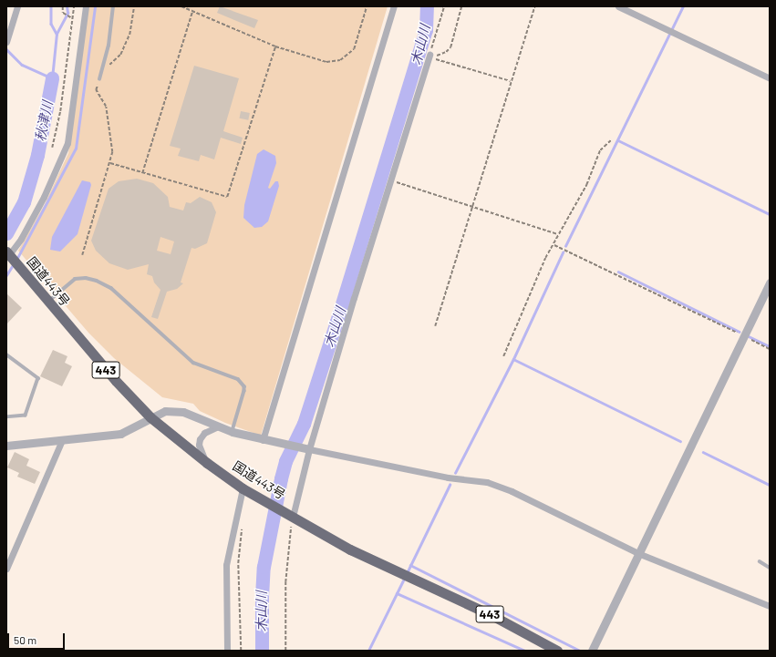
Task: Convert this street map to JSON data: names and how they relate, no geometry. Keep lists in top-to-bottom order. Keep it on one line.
{"streets":{"highway":["国道443号","443"]},"water":["木山川","秋津川"],"scale_bar":"50 m"}
